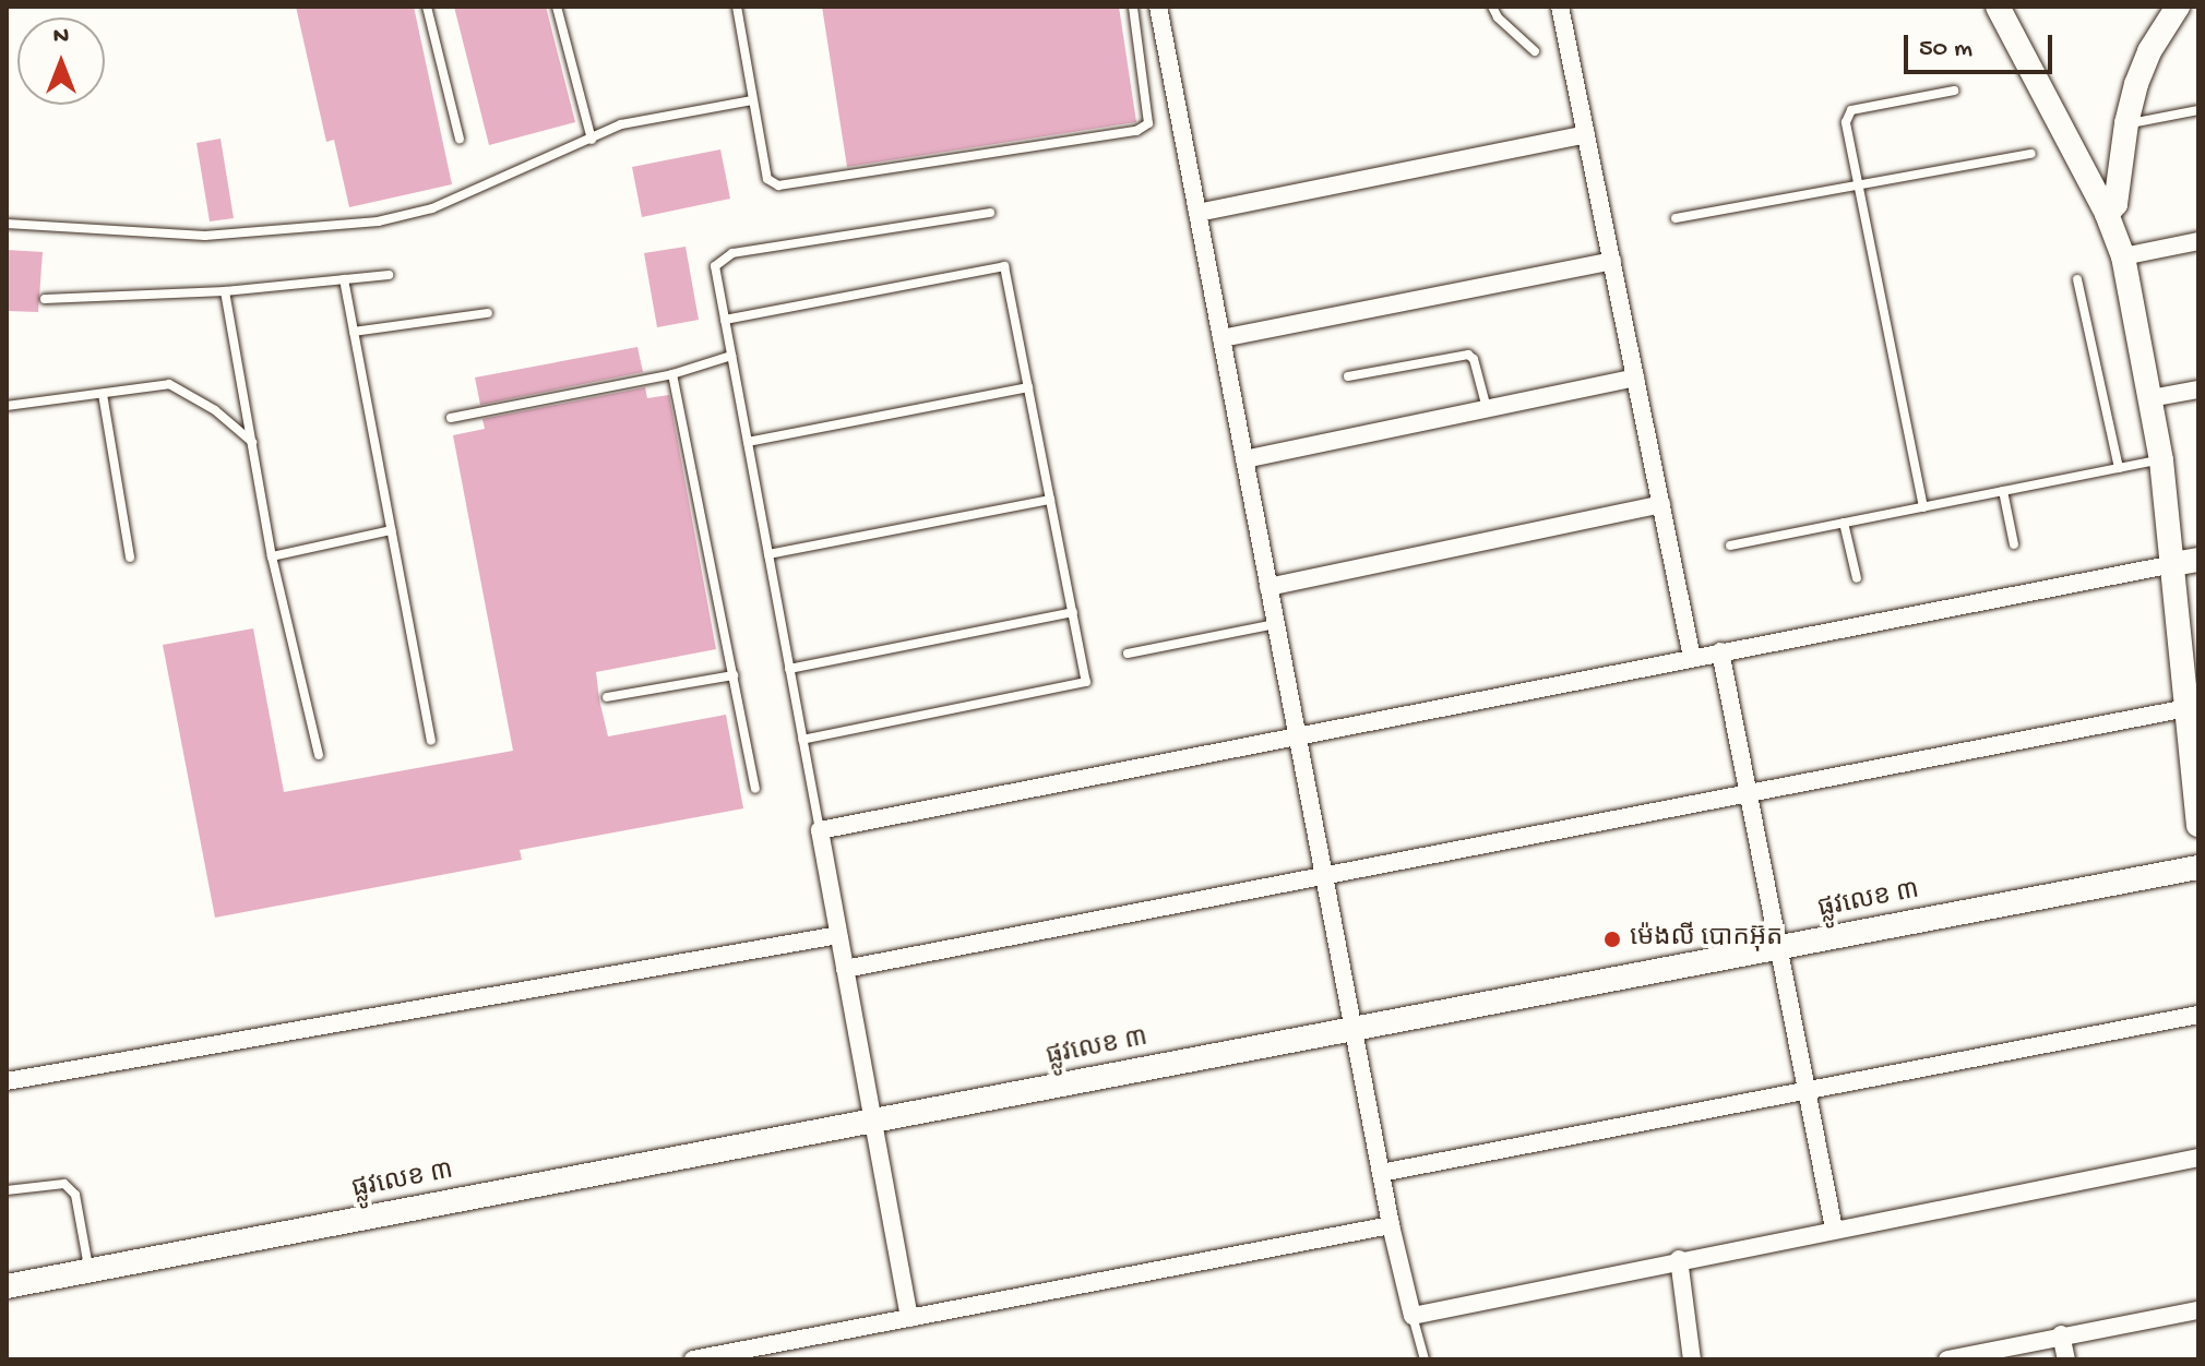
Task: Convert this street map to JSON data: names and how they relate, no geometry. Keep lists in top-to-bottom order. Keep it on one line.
{"streets":{"street":["ផ្លូវលេខ ៣"]},"places":["ម៉េងលី បោកអ៊ុត"],"scale_bar":"50 m","north":"top"}
